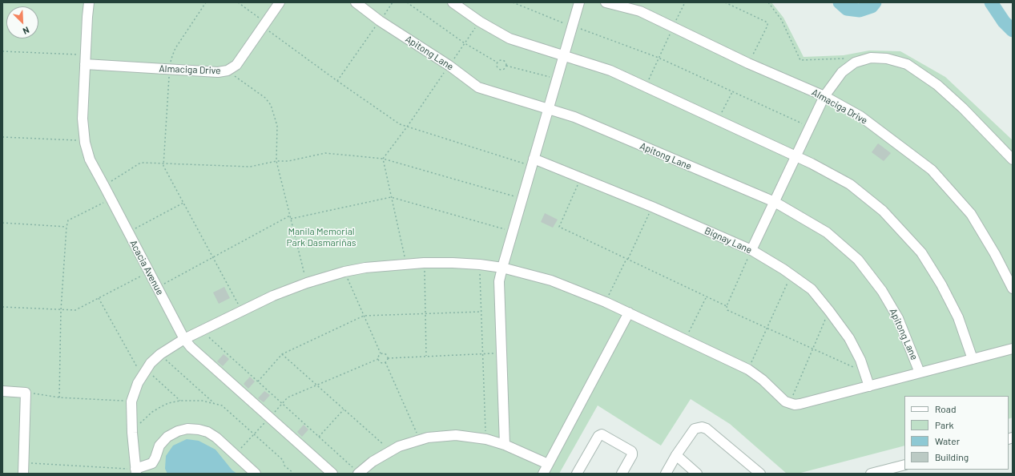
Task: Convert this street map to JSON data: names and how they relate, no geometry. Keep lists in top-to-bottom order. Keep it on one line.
{"streets":{"street":["Apitong Lane","Almaciga Drive","Bignay Lane","Acacia Avenue"]},"crossings":[["Almaciga Drive","Acacia Avenue"]],"parks":["Manila Memorial Park Dasmariñas"],"legend":["Road","Park","Water","Building"],"north":"bottom right"}
